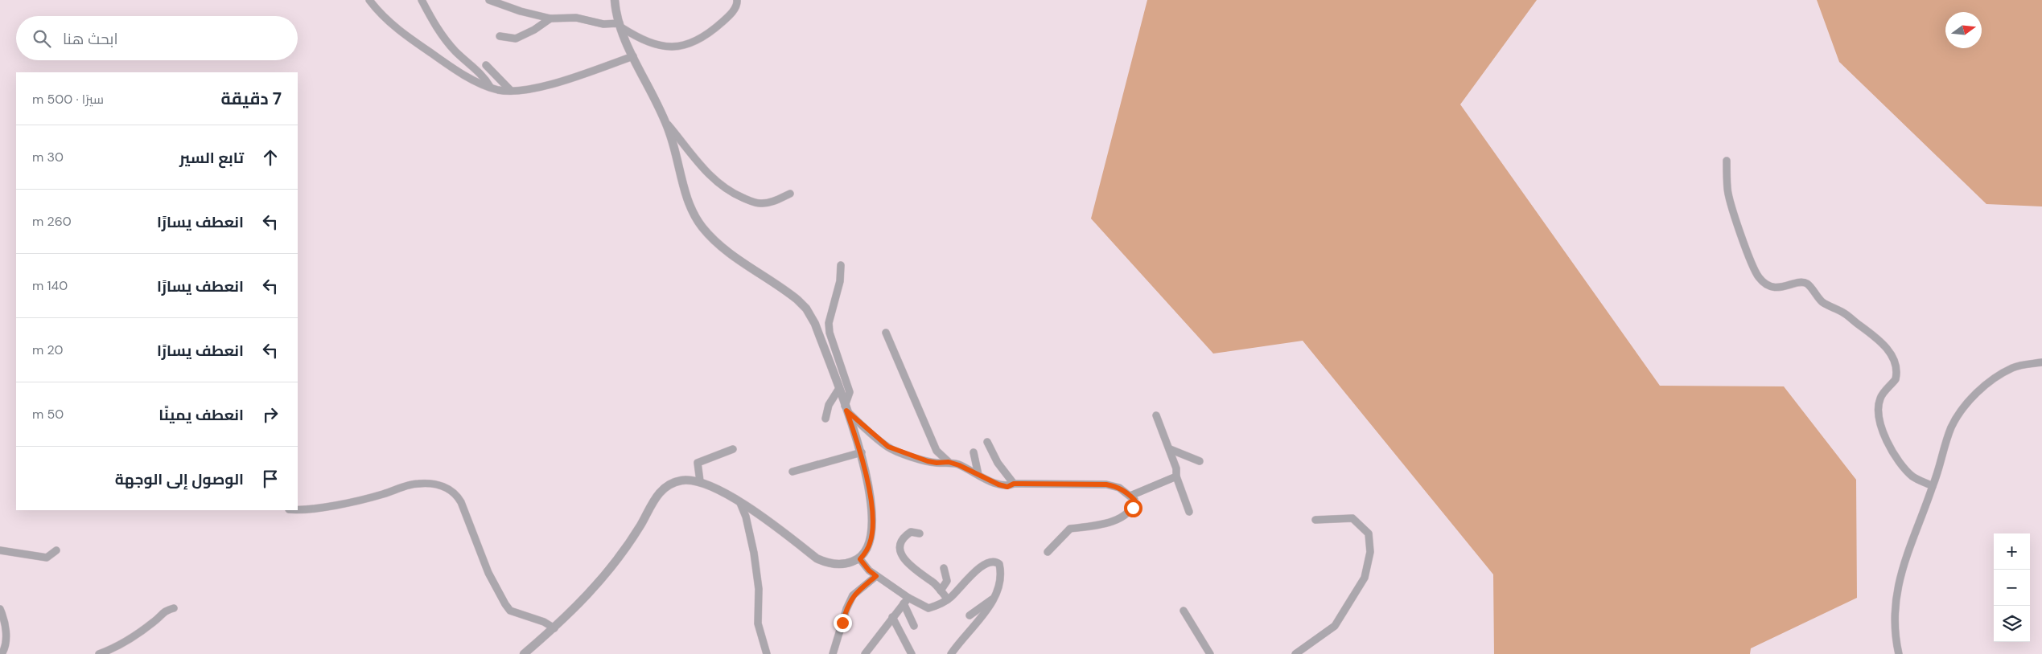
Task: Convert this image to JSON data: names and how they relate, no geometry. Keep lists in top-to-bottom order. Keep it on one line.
{"north":"right","page":{"search":"ابحث هنا","heading":["7 دقيقة","سيرًا · 500 m"],"list":[["تابع السير","30 m"],["انعطف يسارًا","260 m"],["انعطف يسارًا","140 m"],["انعطف يسارًا","20 m"],["انعطف يمينًا","50 m"],"الوصول إلى الوجهة"],"map_buttons":["+","−"]}}
